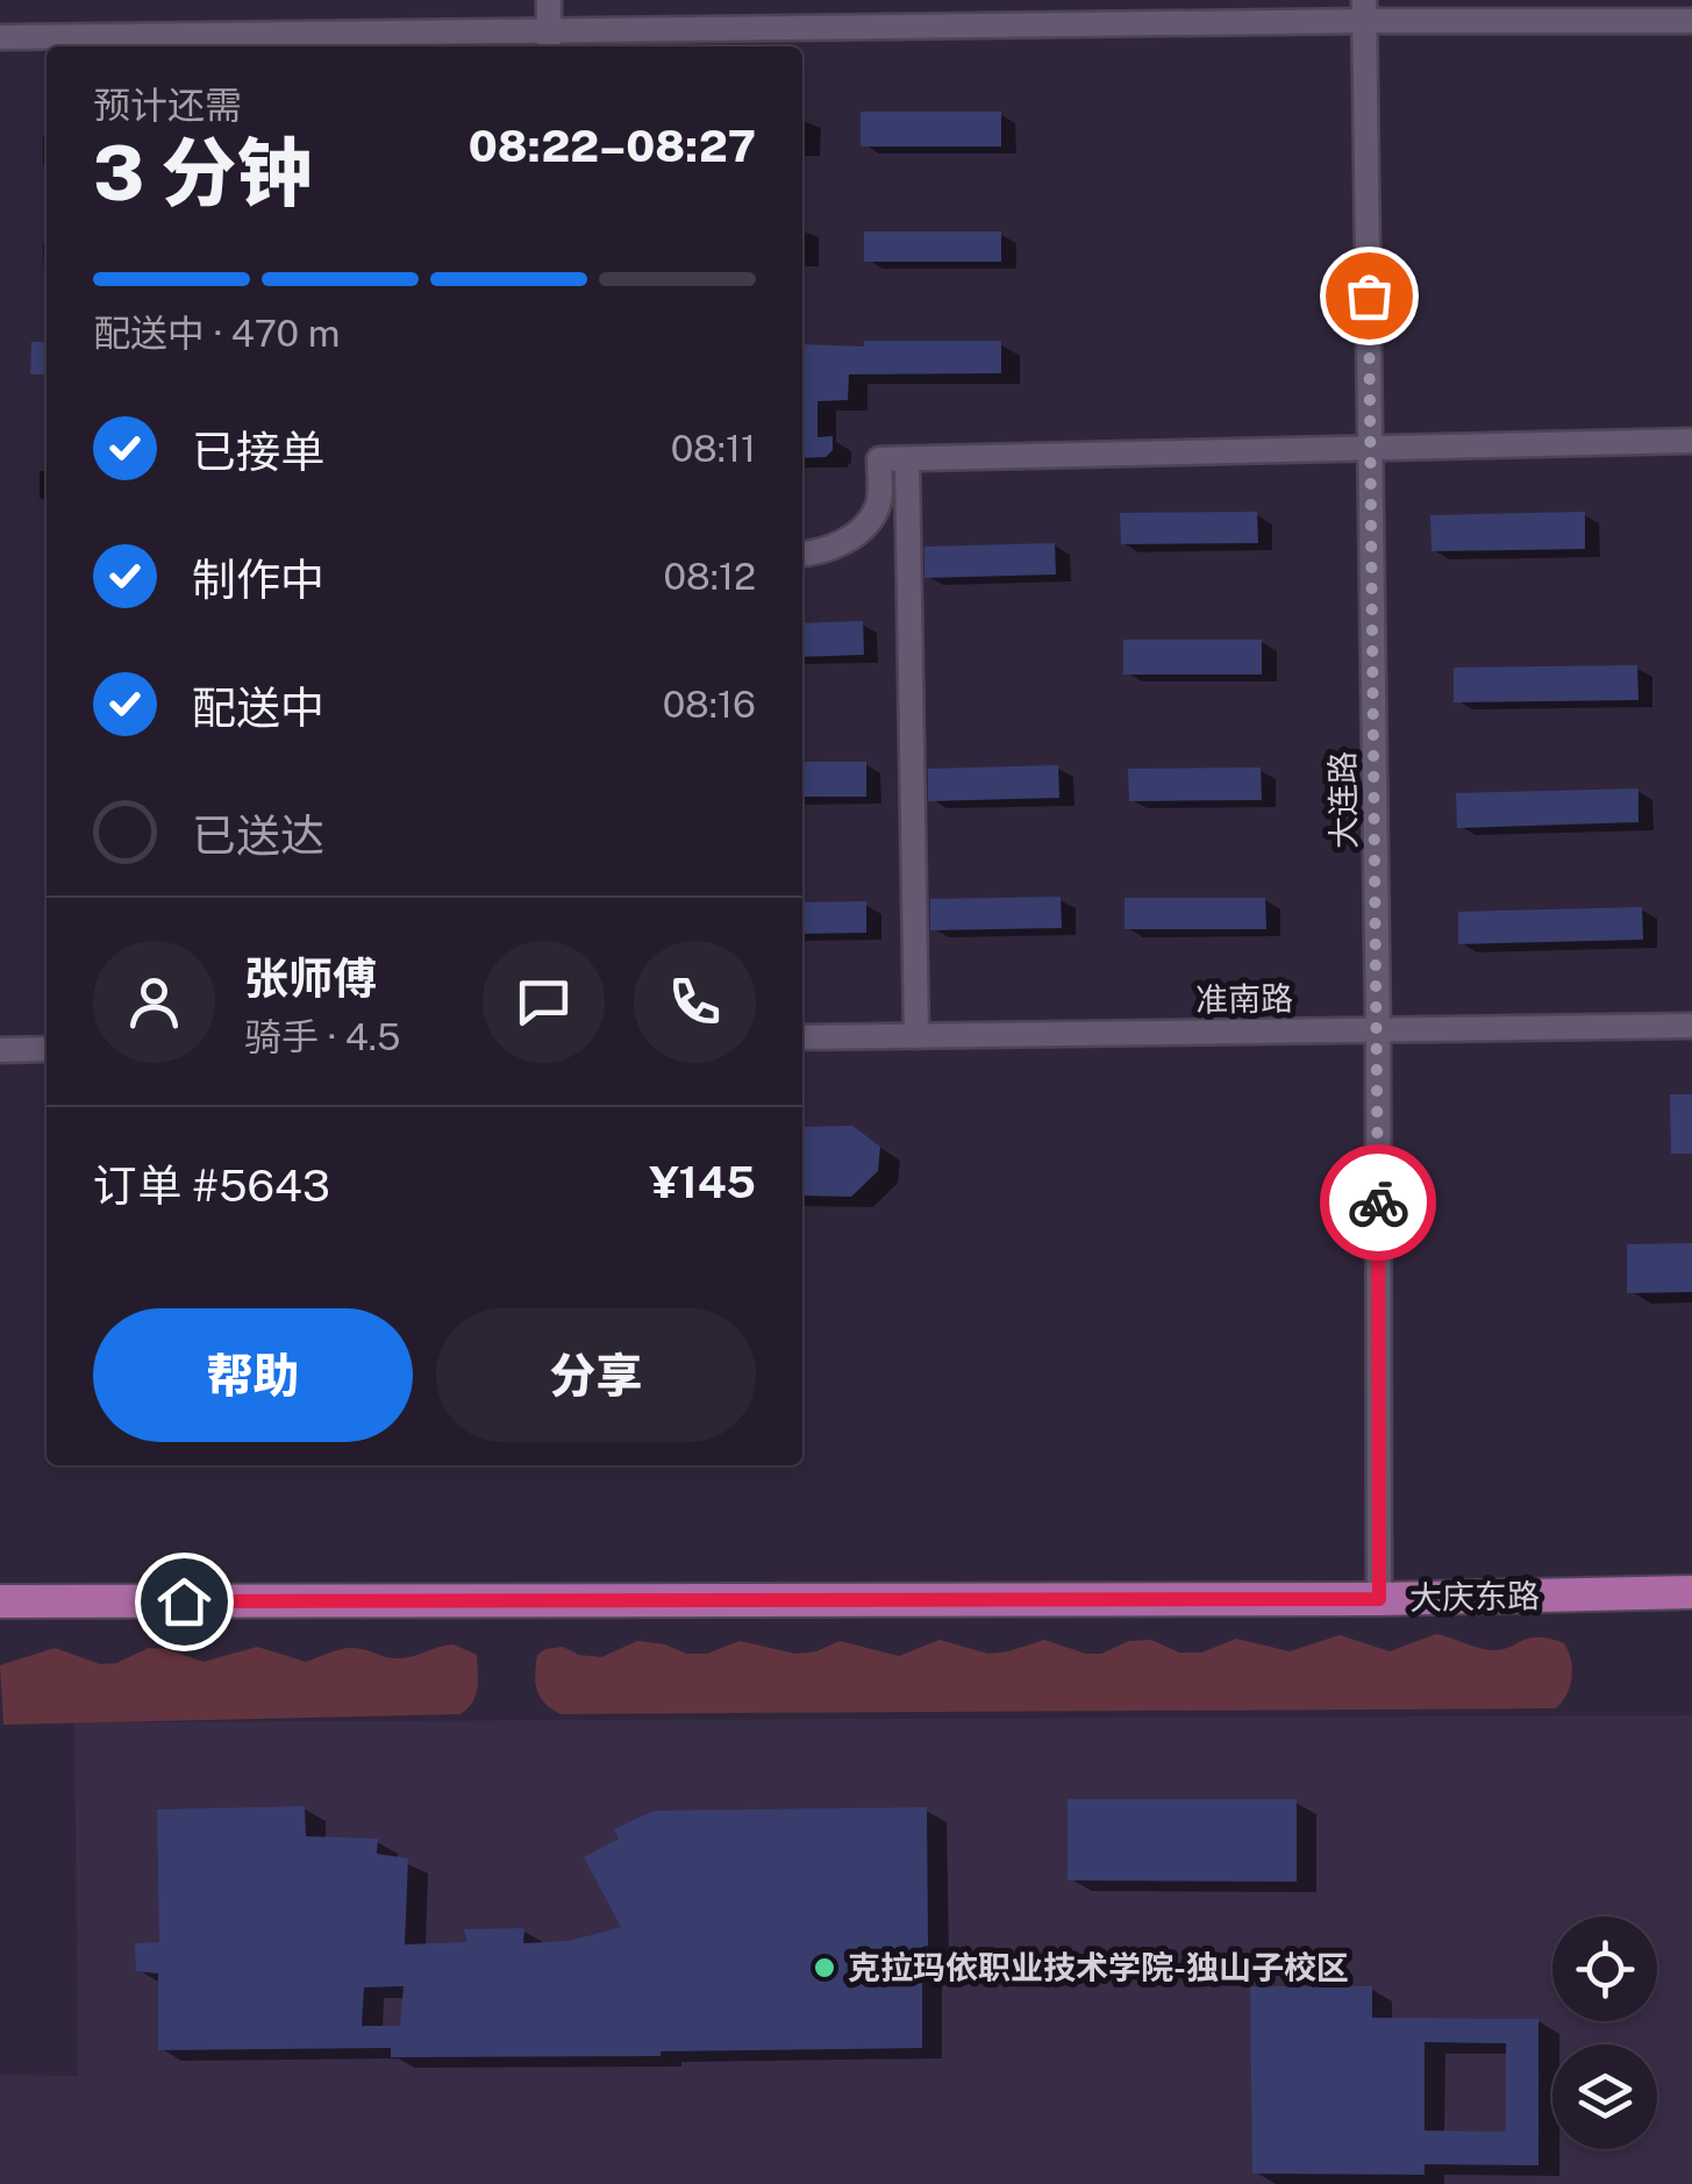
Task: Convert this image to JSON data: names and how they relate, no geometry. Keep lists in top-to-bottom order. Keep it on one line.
{"streets":{"main road":["大庆东路"],"street":["大连路","准南路"]},"crossings":[["大连路","准南路"],["大连路","大庆东路"]],"places":["克拉玛依职业技术学院-独山子校区"],"page":{"heading":["3 分钟","预计还需","08:22–08:27"],"panel":["张师傅","骑手 · 4.5","订单 #5643","¥145"],"bar":"配送中 · 470 m","list":[["已接单","08:11"],["制作中","08:12"],["配送中","08:16"],"已送达"],"buttons":["帮助","分享"]}}
